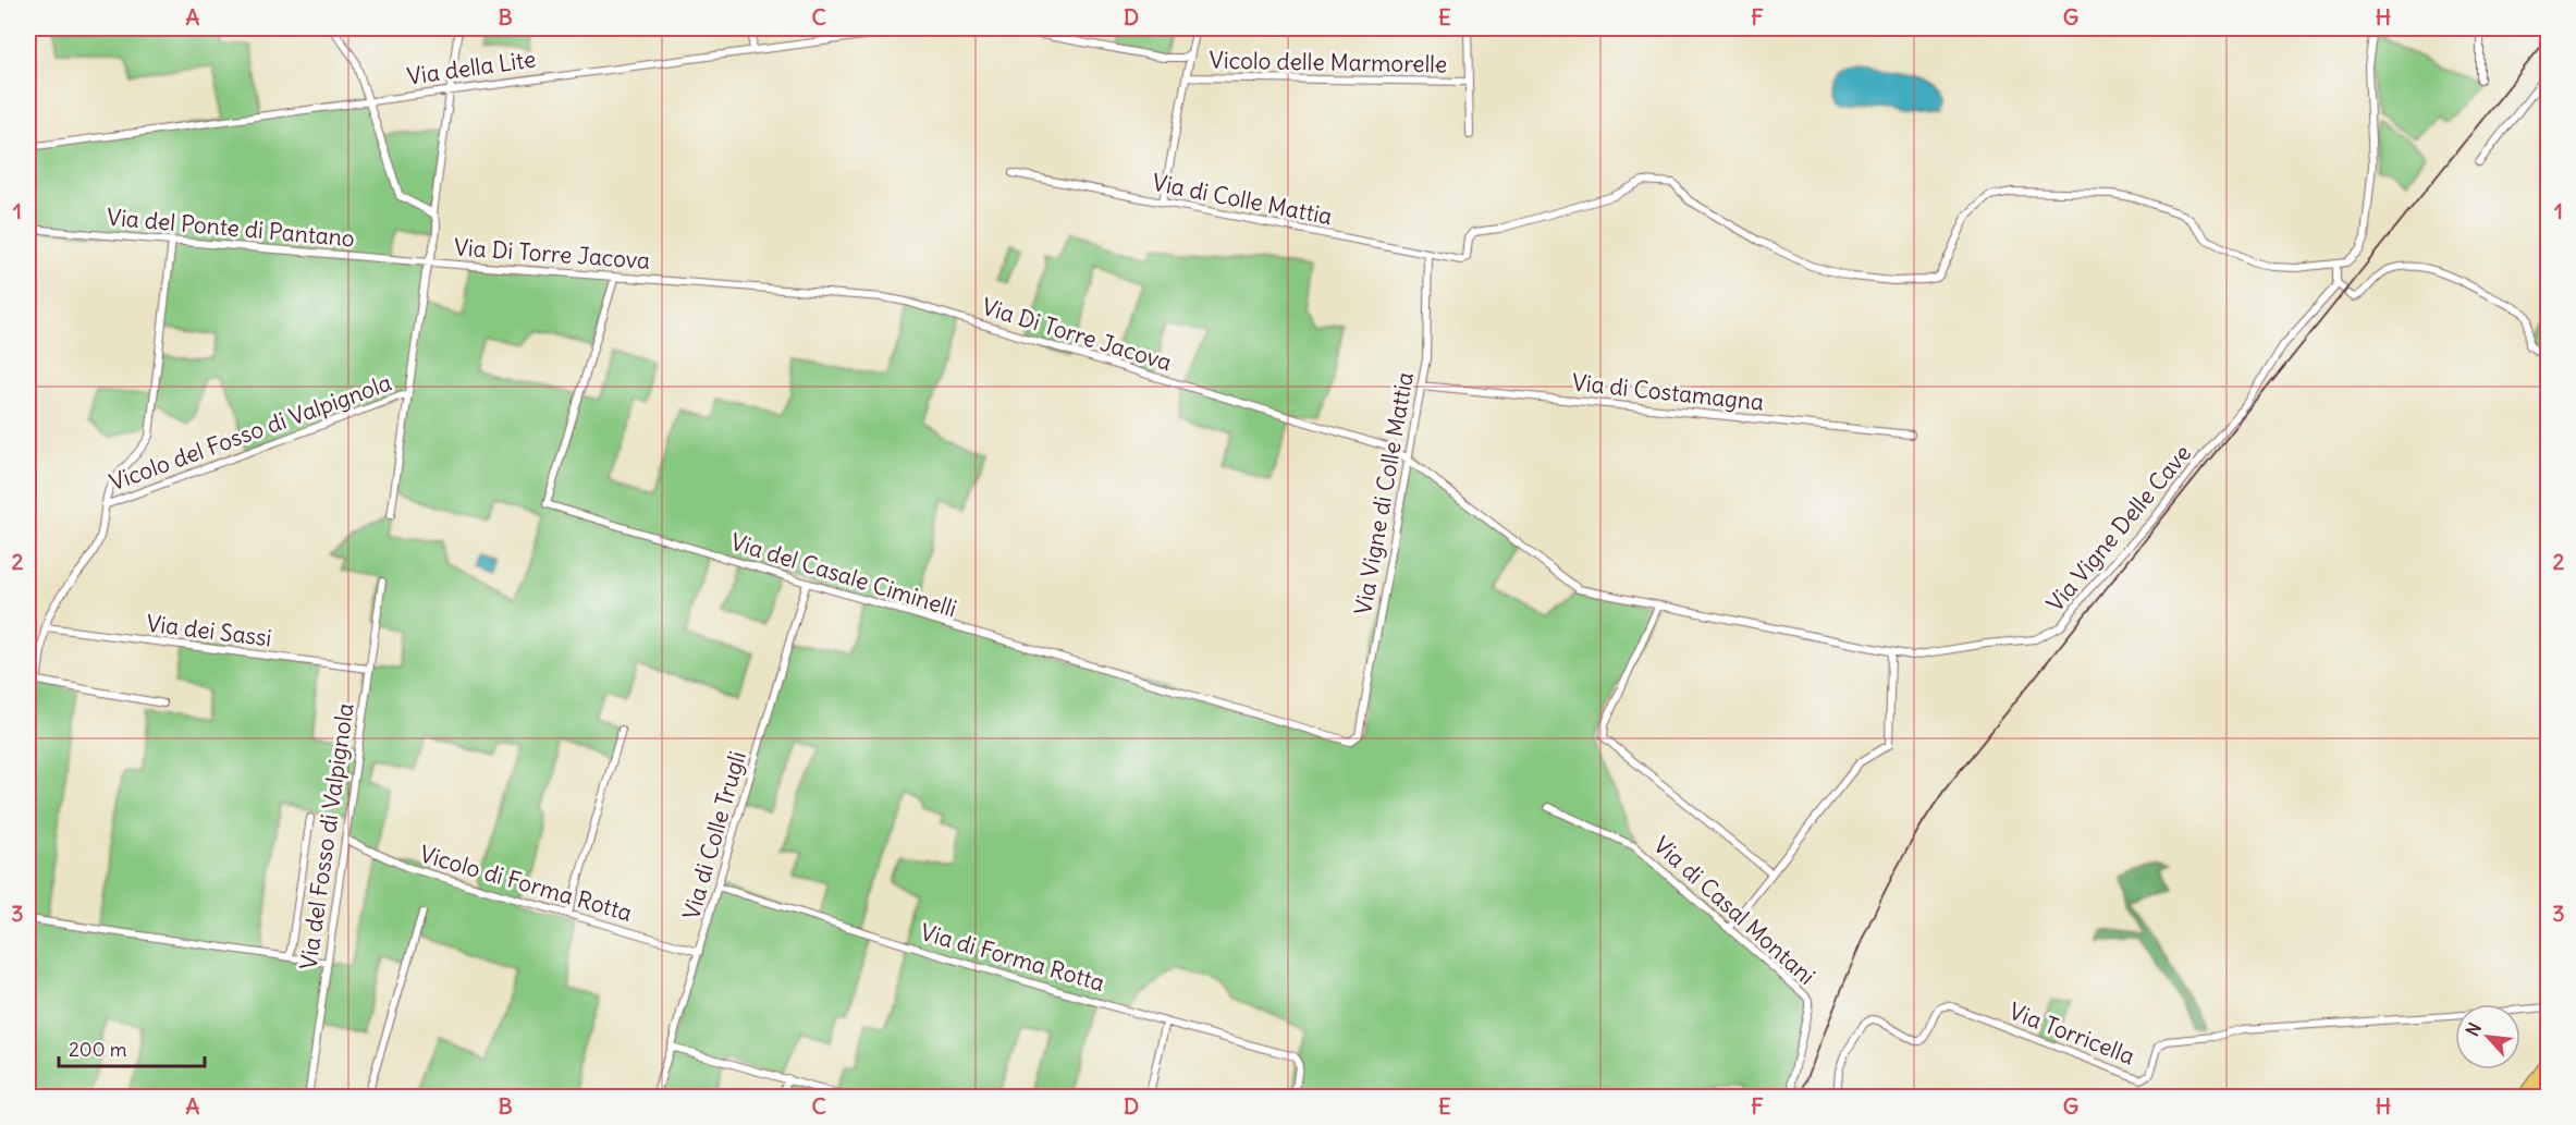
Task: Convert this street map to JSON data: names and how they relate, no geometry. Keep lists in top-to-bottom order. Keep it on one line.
{"streets":{"street":["Vicolo delle Marmorelle","Via della Lite","Via di Colle Mattia","Via del Ponte di Pantano","Via Di Torre Jacova","Via di Costamagna","Vicolo del Fosso di Valpignola","Via Vigne di Colle Mattia","Via Vigne Delle Cave","Via del Casale Ciminelli","Via dei Sassi","Via di Colle Trugli","Via del Fosso di Valpignola","Vicolo di Forma Rotta","Via di Casal Montani","Via di Forma Rotta","Via Torricella"]},"crossings":[["Via di Colle Mattia","Via Vigne di Colle Mattia"],["Via del Ponte di Pantano","Via Di Torre Jacova"],["Via Di Torre Jacova","Via Vigne di Colle Mattia"],["Via Di Torre Jacova","Via Vigne Delle Cave"],["Via Di Torre Jacova","Via del Casale Ciminelli"],["Via Di Torre Jacova","Via di Casal Montani"],["Via di Costamagna","Via Vigne di Colle Mattia"],["Via Vigne di Colle Mattia","Via del Casale Ciminelli"],["Via Vigne Delle Cave","Via di Casal Montani"],["Via del Casale Ciminelli","Via di Colle Trugli"],["Via dei Sassi","Via del Fosso di Valpignola"],["Via di Colle Trugli","Vicolo di Forma Rotta"],["Via di Colle Trugli","Via di Forma Rotta"],["Via del Fosso di Valpignola","Vicolo di Forma Rotta"]],"scale_bar":"200 m","north":"top left","grid":{"columns":["A","B","C","D","E","F","G","H"],"rows":["1","2","3"]}}
